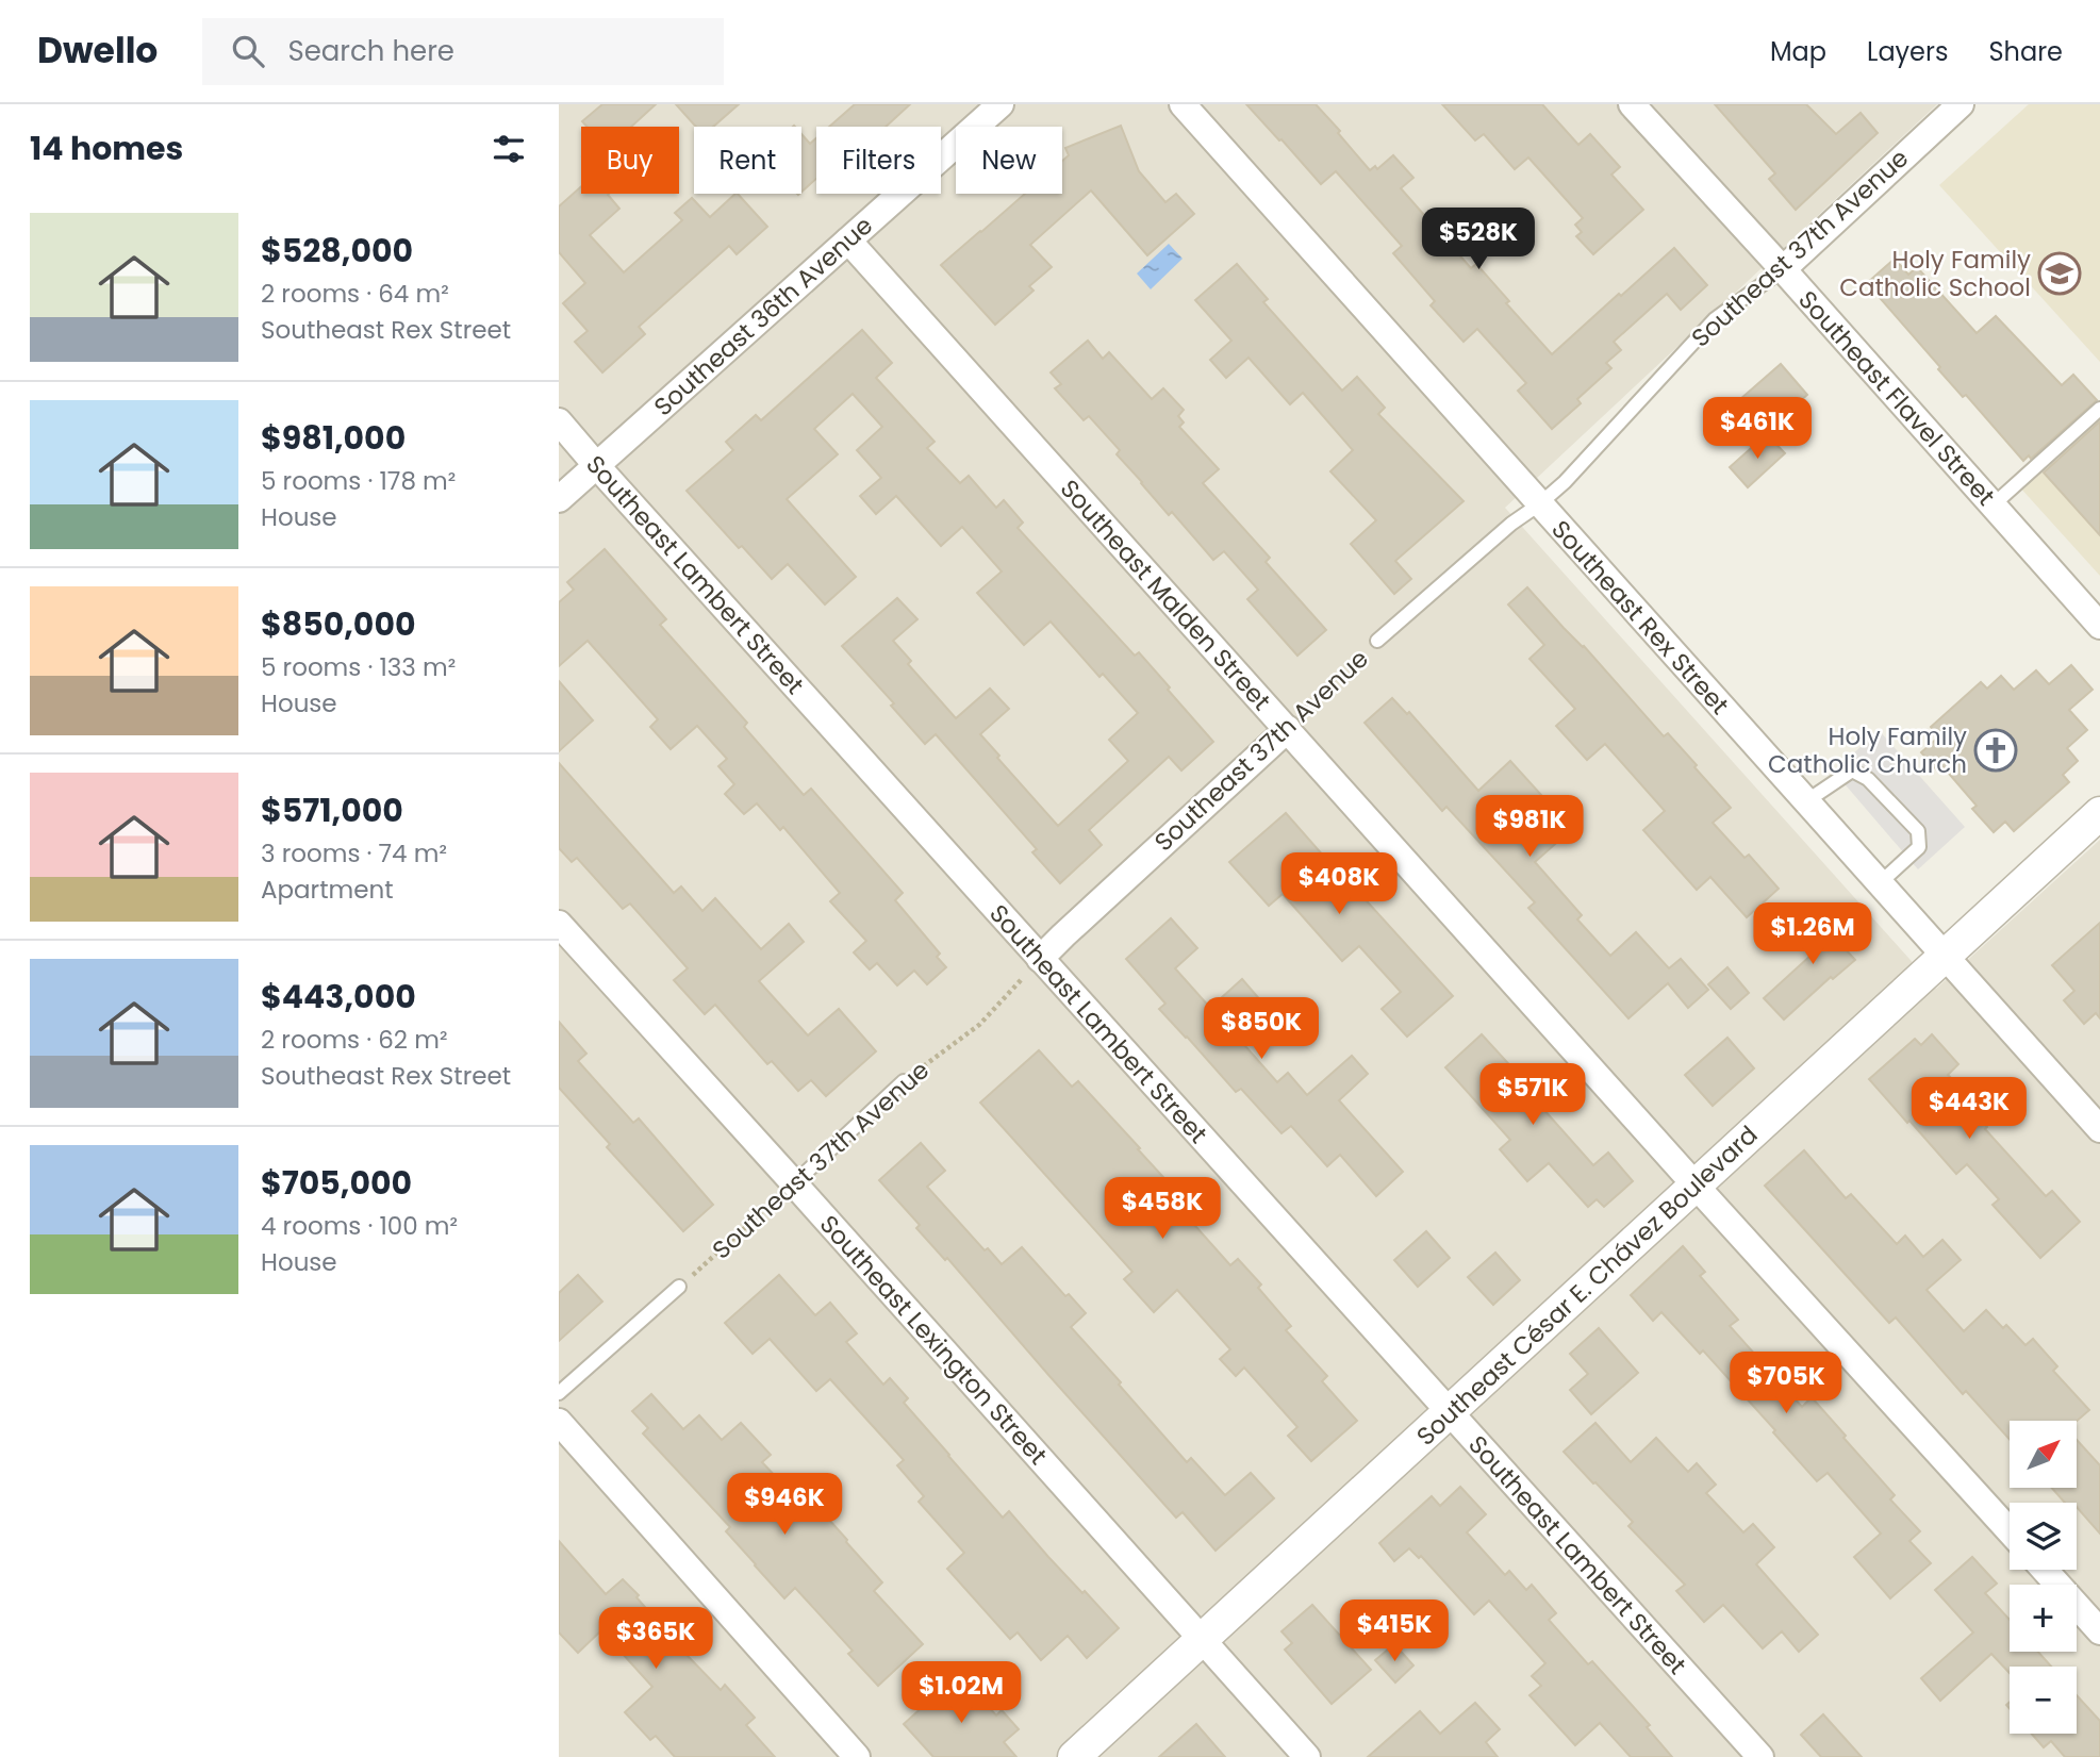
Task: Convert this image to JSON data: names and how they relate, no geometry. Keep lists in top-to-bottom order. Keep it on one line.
{"streets":{"street":["Southeast 37th Avenue","Southeast 36th Avenue","Southeast Flavel Street","Southeast Lambert Street","Southeast Malden Street","Southeast Rex Street","Southeast César E. Chávez Boulevard","Southeast Lexington Street"]},"crossings":[["Southeast 37th Avenue","Southeast Flavel Street"],["Southeast 37th Avenue","Southeast Lambert Street"],["Southeast 37th Avenue","Southeast Malden Street"],["Southeast 37th Avenue","Southeast Rex Street"],["Southeast 37th Avenue","Southeast Lexington Street"],["Southeast 36th Avenue","Southeast Lambert Street"],["Southeast 36th Avenue","Southeast Malden Street"],["Southeast Lambert Street","Southeast César E. Chávez Boulevard"],["Southeast Malden Street","Southeast César E. Chávez Boulevard"],["Southeast Rex Street","Southeast César E. Chávez Boulevard"],["Southeast César E. Chávez Boulevard","Southeast Lexington Street"]],"places":{"school or university":["Holy Family Catholic School"],"church":["Holy Family Catholic Church"]},"north":"top right","page":{"header":"Dwello","search":"Search here","nav":["Map","Layers","Share"],"heading":"14 homes","chip":["Buy","Rent","Filters","New"],"list":[{"name":"$528,000","note":"2 rooms · 64 m² · Southeast Rex Street"},{"name":"$981,000","note":"5 rooms · 178 m² · House"},{"name":"$850,000","note":"5 rooms · 133 m² · House"},{"name":"$571,000","note":"3 rooms · 74 m² · Apartment"},{"name":"$443,000","note":"2 rooms · 62 m² · Southeast Rex Street"},{"name":"$705,000","note":"4 rooms · 100 m² · House"}],"price":["$528K","$461K","$981K","$408K","$1.26M","$850K","$571K","$443K","$458K","$705K","$946K","$415K","$365K","$1.02M"],"map_buttons":["+","−"]}}
